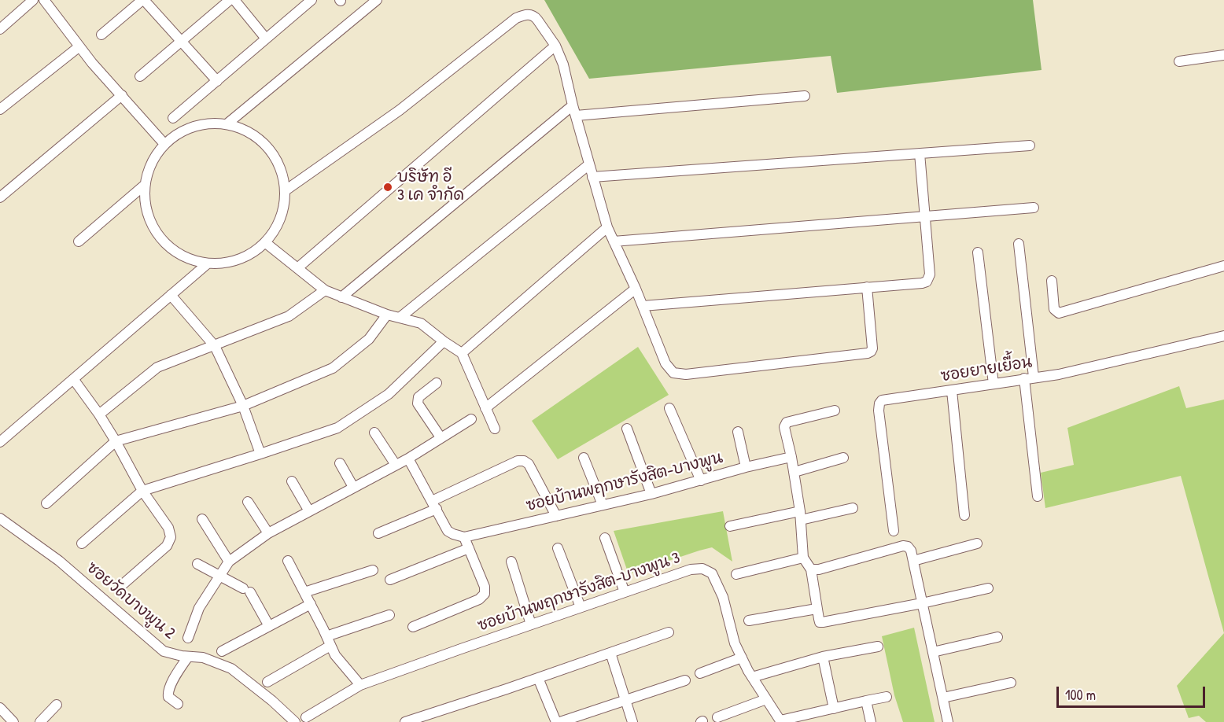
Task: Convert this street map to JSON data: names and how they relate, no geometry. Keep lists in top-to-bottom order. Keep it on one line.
{"streets":{"street":["ซอยยายเยื้อน","ซอยบ้านพฤกษารังสิต-บางพูน","ซอยบ้านพฤกษารังสิต-บางพูน 3","ซอยวัดบางพูน 2"]},"places":["บริษัท อี 3 เค จำกัด"],"scale_bar":"100 m"}
